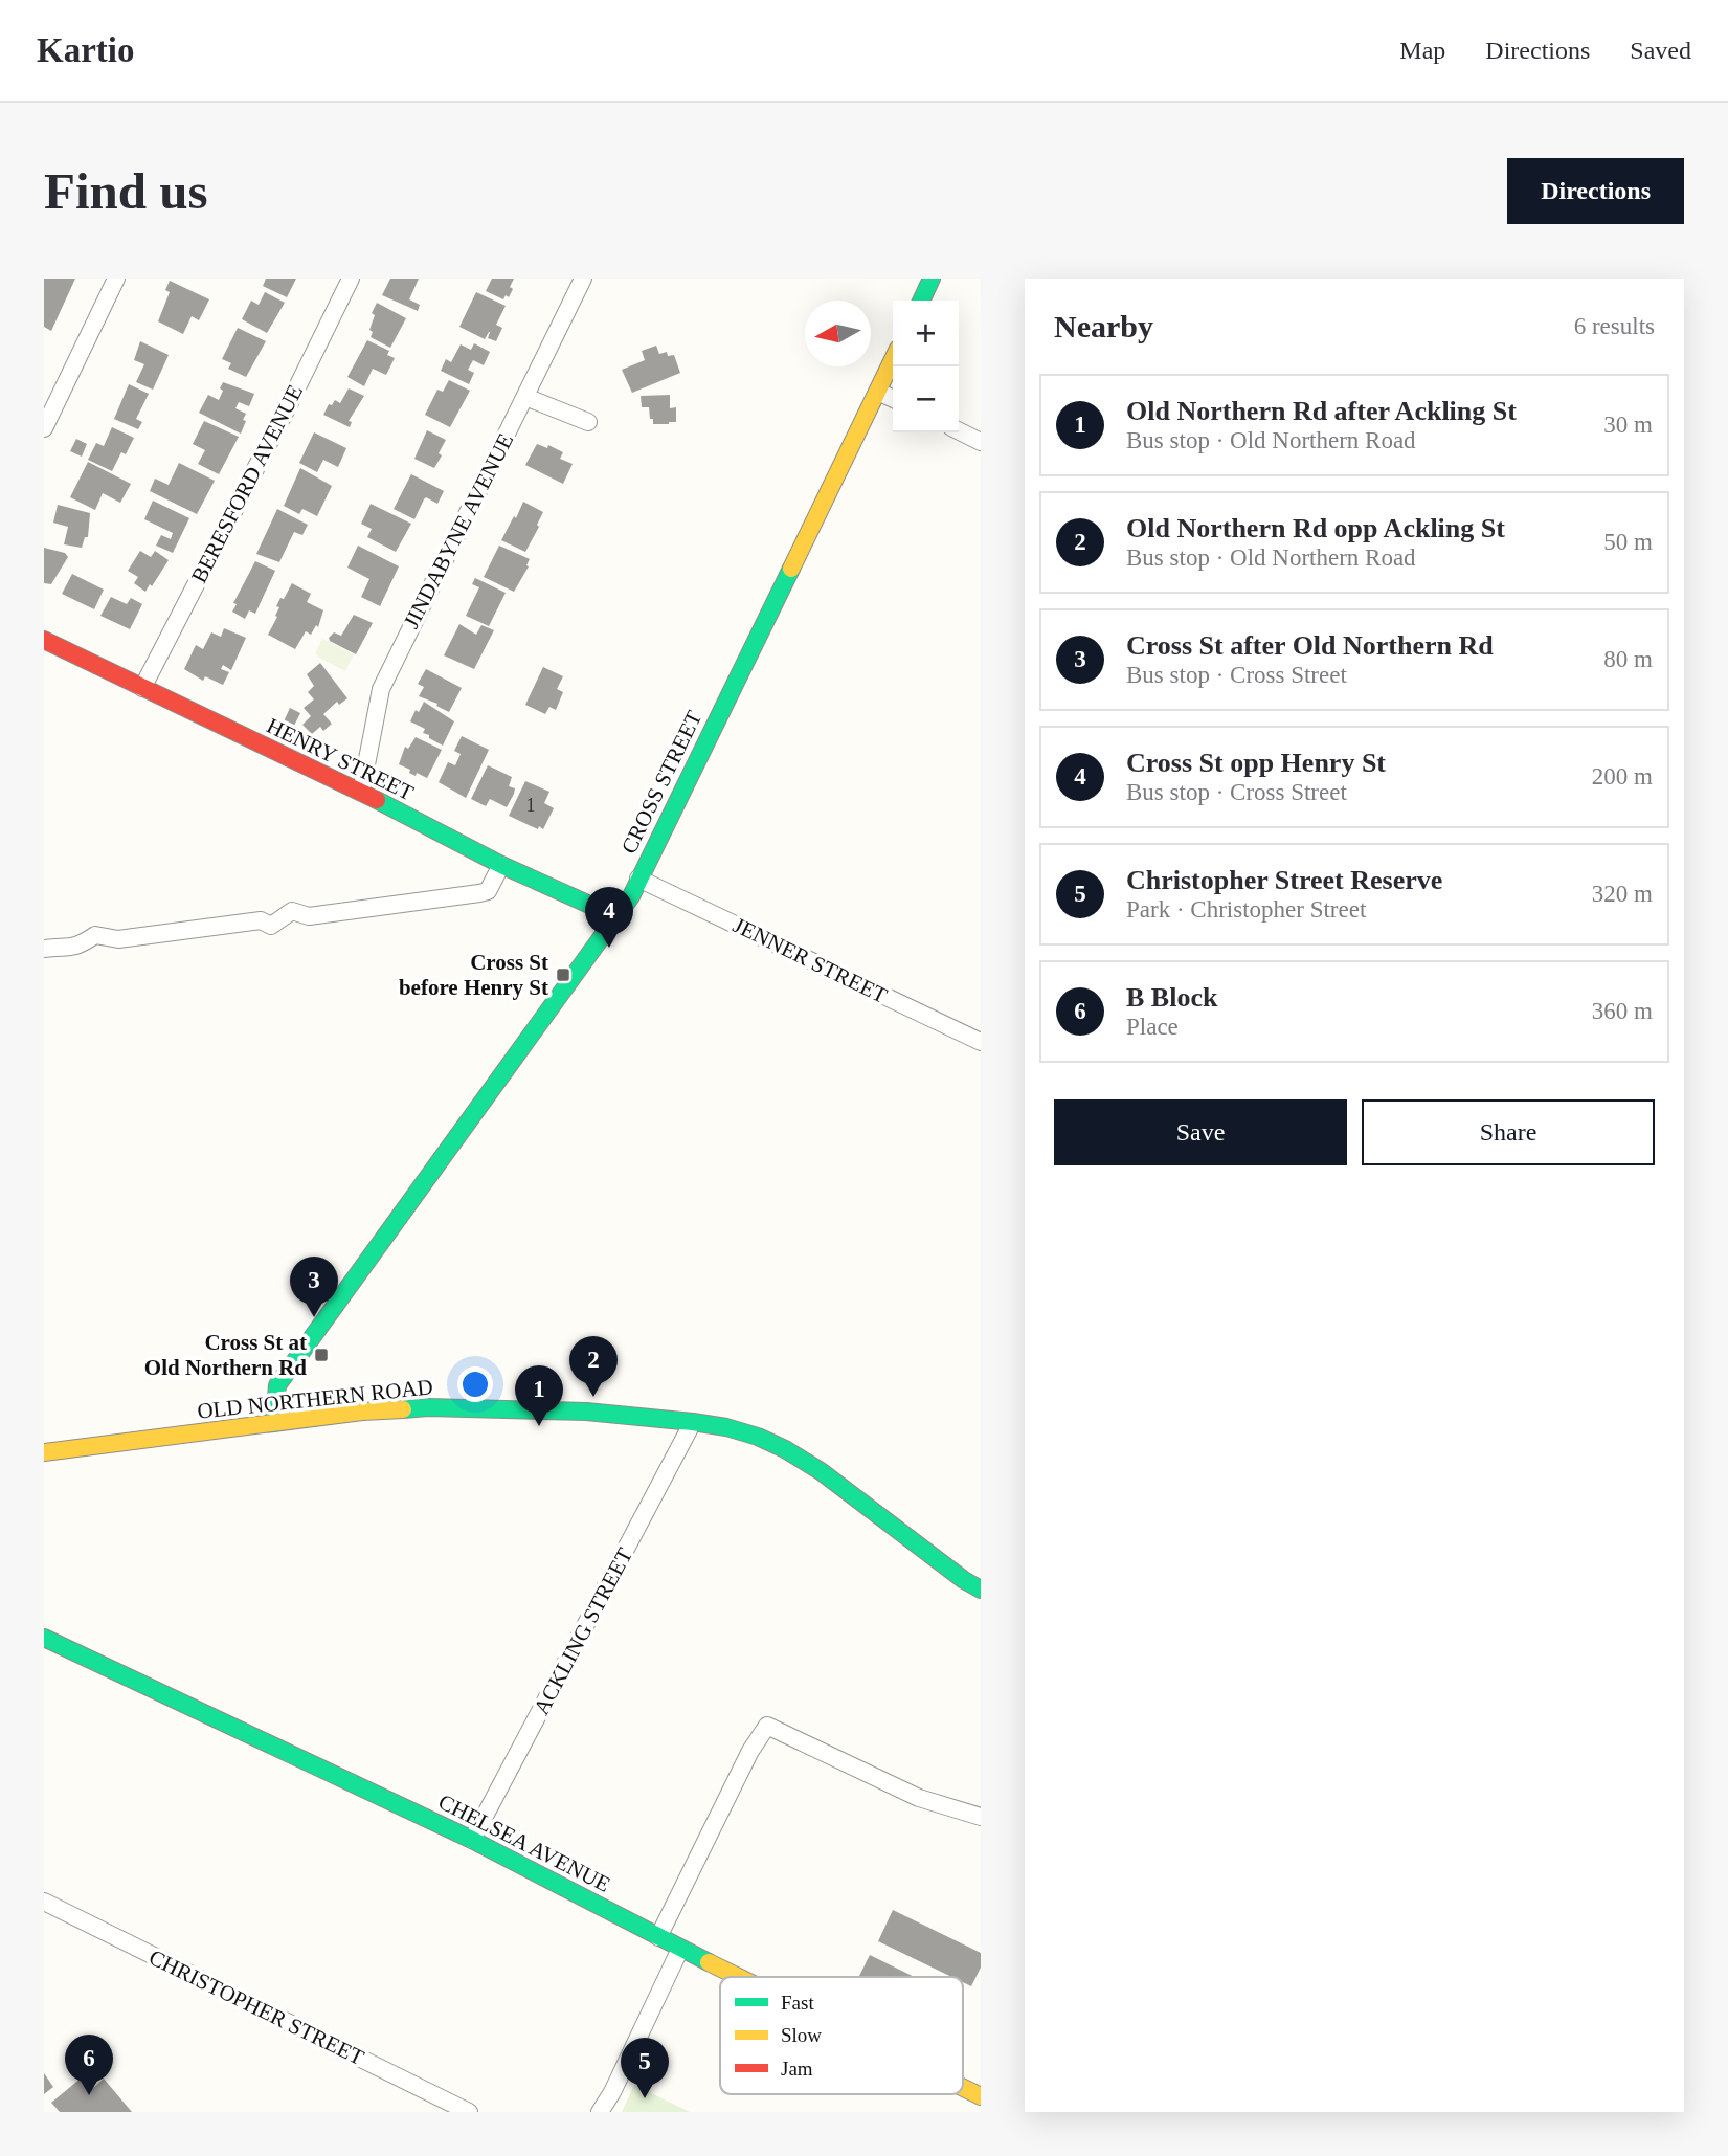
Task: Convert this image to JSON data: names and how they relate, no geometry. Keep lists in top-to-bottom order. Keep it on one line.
{"streets":{"street":["BERESFORD AVENUE","JINDABYNE AVENUE","HENRY STREET","CROSS STREET","JENNER STREET","OLD NORTHERN ROAD","ACKLING STREET","CHELSEA AVENUE","CHRISTOPHER STREET"]},"crossings":[["BERESFORD AVENUE","HENRY STREET"],["JINDABYNE AVENUE","HENRY STREET"],["HENRY STREET","CROSS STREET"],["CROSS STREET","JENNER STREET"],["CROSS STREET","OLD NORTHERN ROAD"],["OLD NORTHERN ROAD","ACKLING STREET"],["ACKLING STREET","CHELSEA AVENUE"]],"places":{"transit":["Cross St before Henry St","Cross St at Old Northern Rd"]},"house_numbers":["1"],"legend":["Fast","Slow","Jam"],"north":"left","page":{"header":"Kartio","nav":["Map","Directions","Saved"],"buttons":["Directions",["Save","Share"]],"title":"Find us","heading":["Nearby","6 results"],"map_buttons":["+","−"],"list":[{"mark":"1","name":"Old Northern Rd after Ackling St","note":"Bus stop · Old Northern Road","value":"30 m"},{"mark":"2","name":"Old Northern Rd opp Ackling St","note":"Bus stop · Old Northern Road","value":"50 m"},{"mark":"3","name":"Cross St after Old Northern Rd","note":"Bus stop · Cross Street","value":"80 m"},{"mark":"4","name":"Cross St opp Henry St","note":"Bus stop · Cross Street","value":"200 m"},{"mark":"5","name":"Christopher Street Reserve","note":"Park · Christopher Street","value":"320 m"},{"mark":"6","name":"B Block","note":"Place","value":"360 m"}],"pins":["4","3","2","1","6","5"]}}
